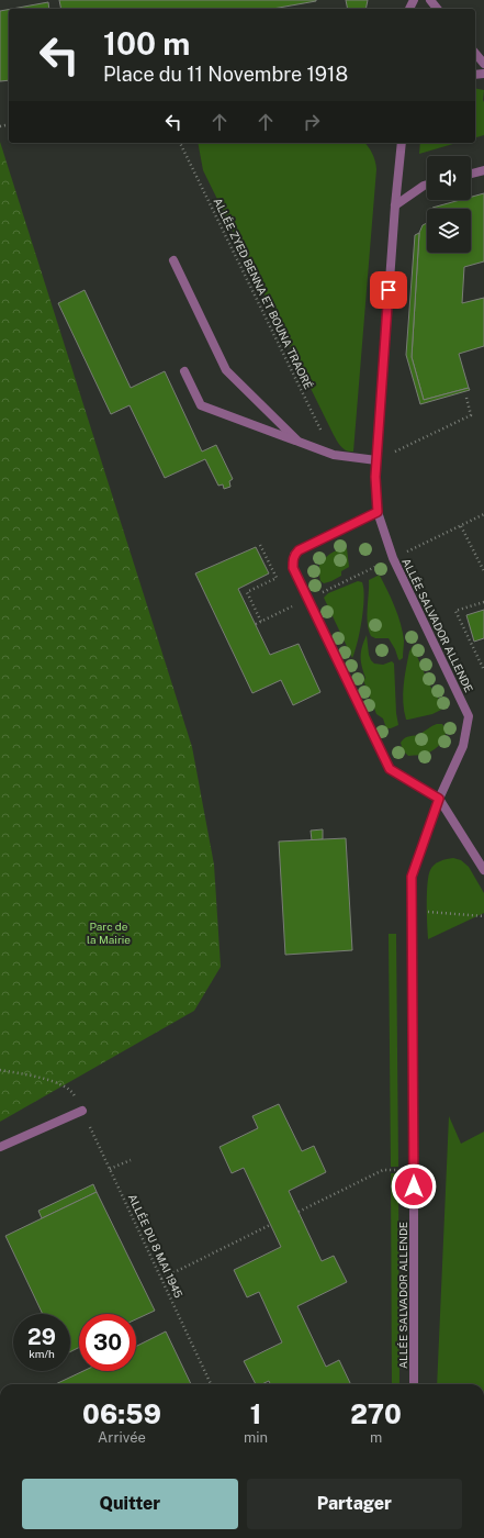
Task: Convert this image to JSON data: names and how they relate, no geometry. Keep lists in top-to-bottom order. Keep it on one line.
{"streets":{"street":["ALLÉE SALVADOR ALLENDE"],"path":["ALLÉE ZYED BENNA ET BOUNA TRAORÉ","ALLÉE DU 8 MAI 1945"]},"parks":["Parc de la Mairie"],"page":{"turn":["100 m","Place du 11 Novembre 1918"],"speed":"29 km/h","limit":"30","eta":["06:59","Arrivée","1","min","270","m"],"buttons":["Quitter","Partager"]}}
